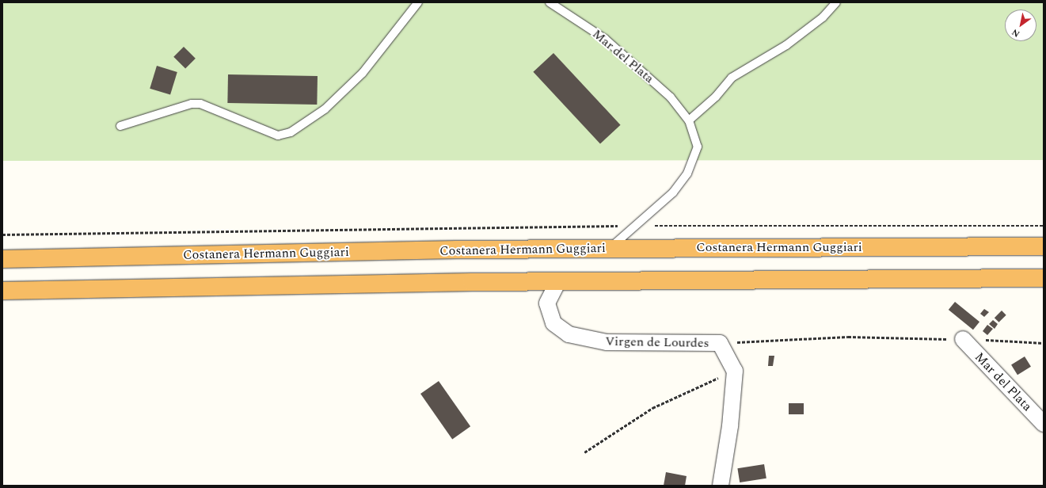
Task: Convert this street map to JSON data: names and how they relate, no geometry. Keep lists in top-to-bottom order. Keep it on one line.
{"streets":{"highway":["Costanera Hermann Guggiari"],"street":["Mar del Plata","Virgen de Lourdes"]},"crossings":[["Mar del Plata","Costanera Hermann Guggiari"]],"north":"bottom left"}
